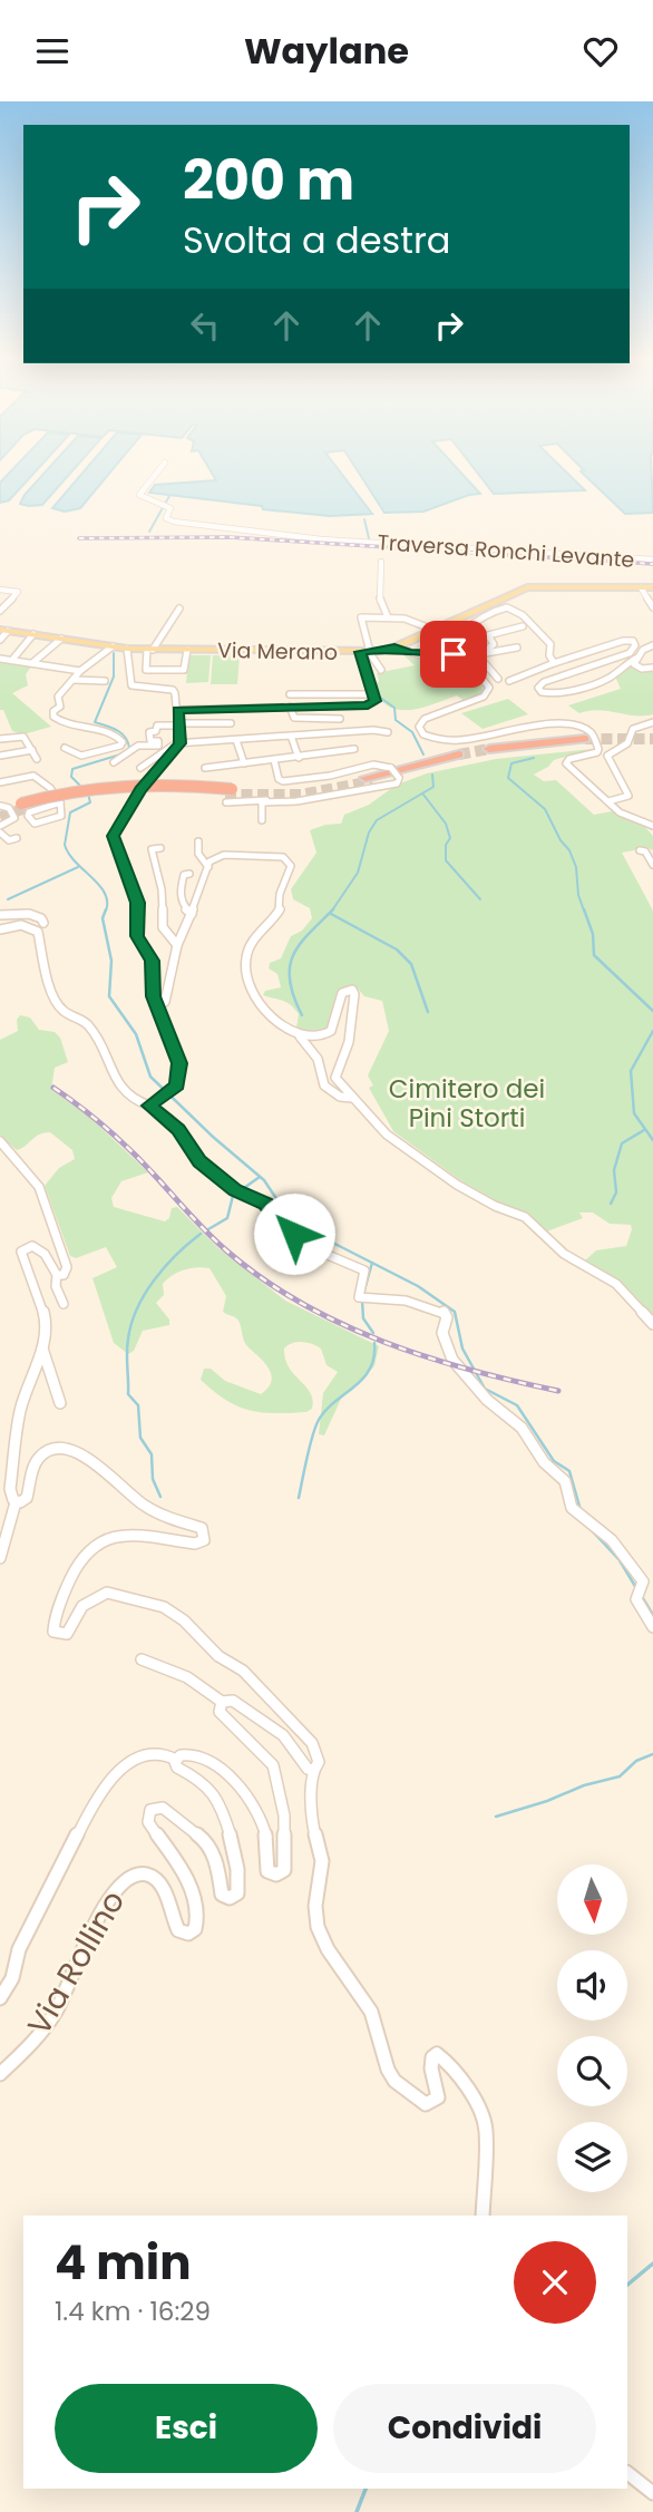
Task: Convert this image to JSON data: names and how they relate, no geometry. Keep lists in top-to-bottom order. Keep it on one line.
{"streets":{"main road":["Via Merano"],"street":["Traversa Ronchi Levante","Via Rollino"]},"parks":["Cimitero dei Pini Storti"],"north":"bottom","page":{"header":"Waylane","turn":["200 m","Svolta a destra"],"heading":["4 min","1.4 km · 16:29"],"buttons":["Esci","Condividi"]}}
